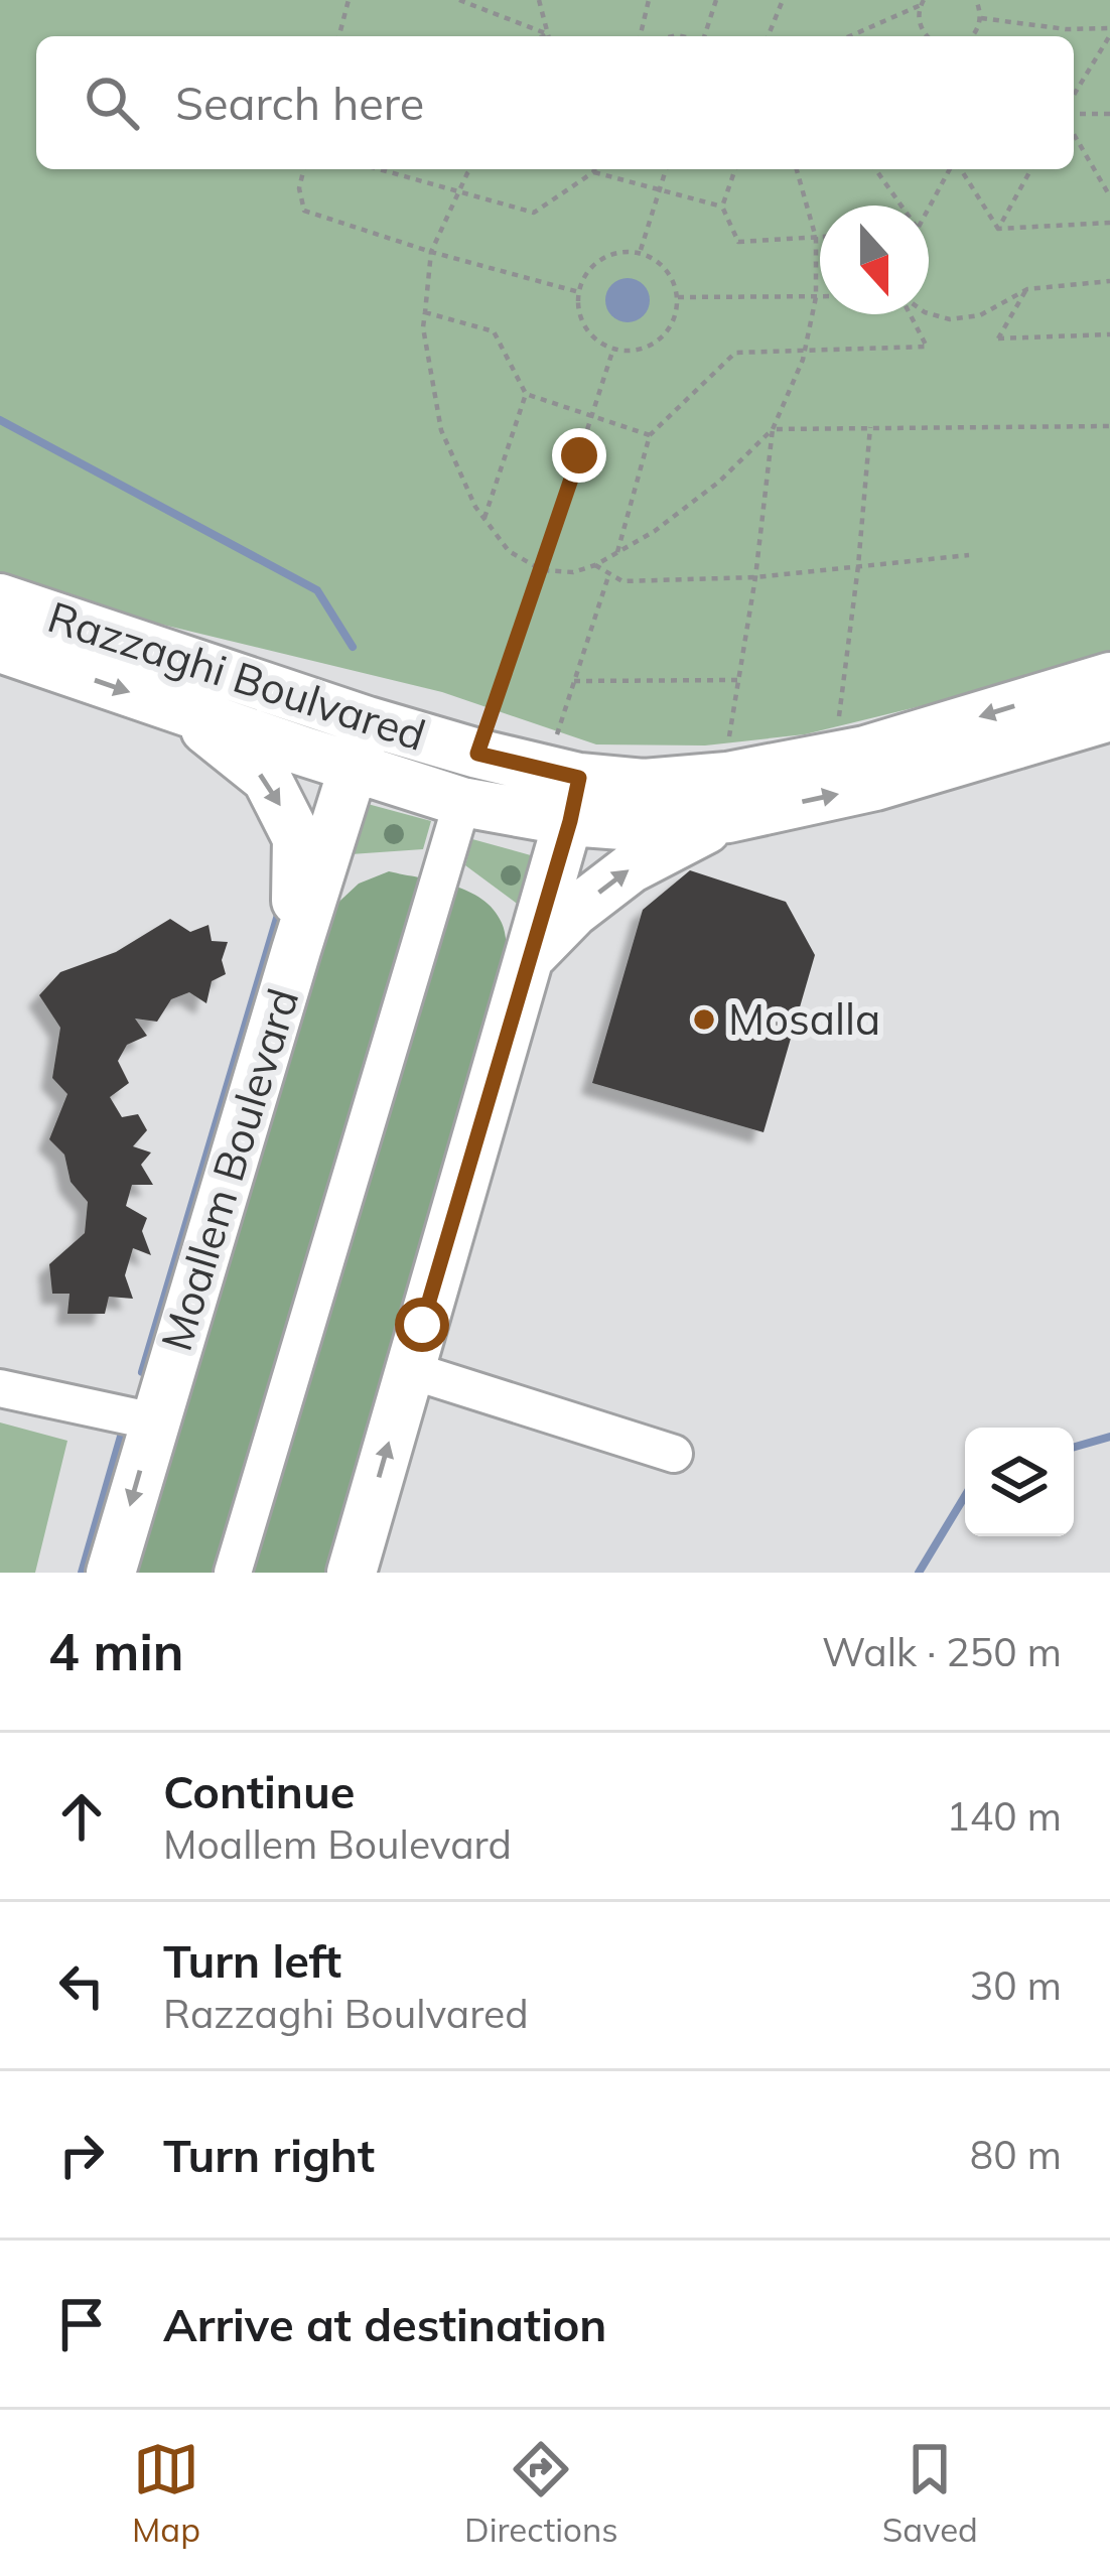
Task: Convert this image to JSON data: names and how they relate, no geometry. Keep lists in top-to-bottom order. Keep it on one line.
{"streets":{"main road":["Razzaghi Boulvared","Moallem Boulevard"]},"crossings":[["Razzaghi Boulvared","Moallem Boulevard"]],"places":["Mosalla"],"north":"bottom","page":{"search":"Search here","heading":["4 min","Walk · 250 m"],"list":[["Continue","Moallem Boulevard","140 m"],["Turn left","Razzaghi Boulvared","30 m"],["Turn right","80 m"],"Arrive at destination"],"nav":["Map","Directions","Saved"]}}
